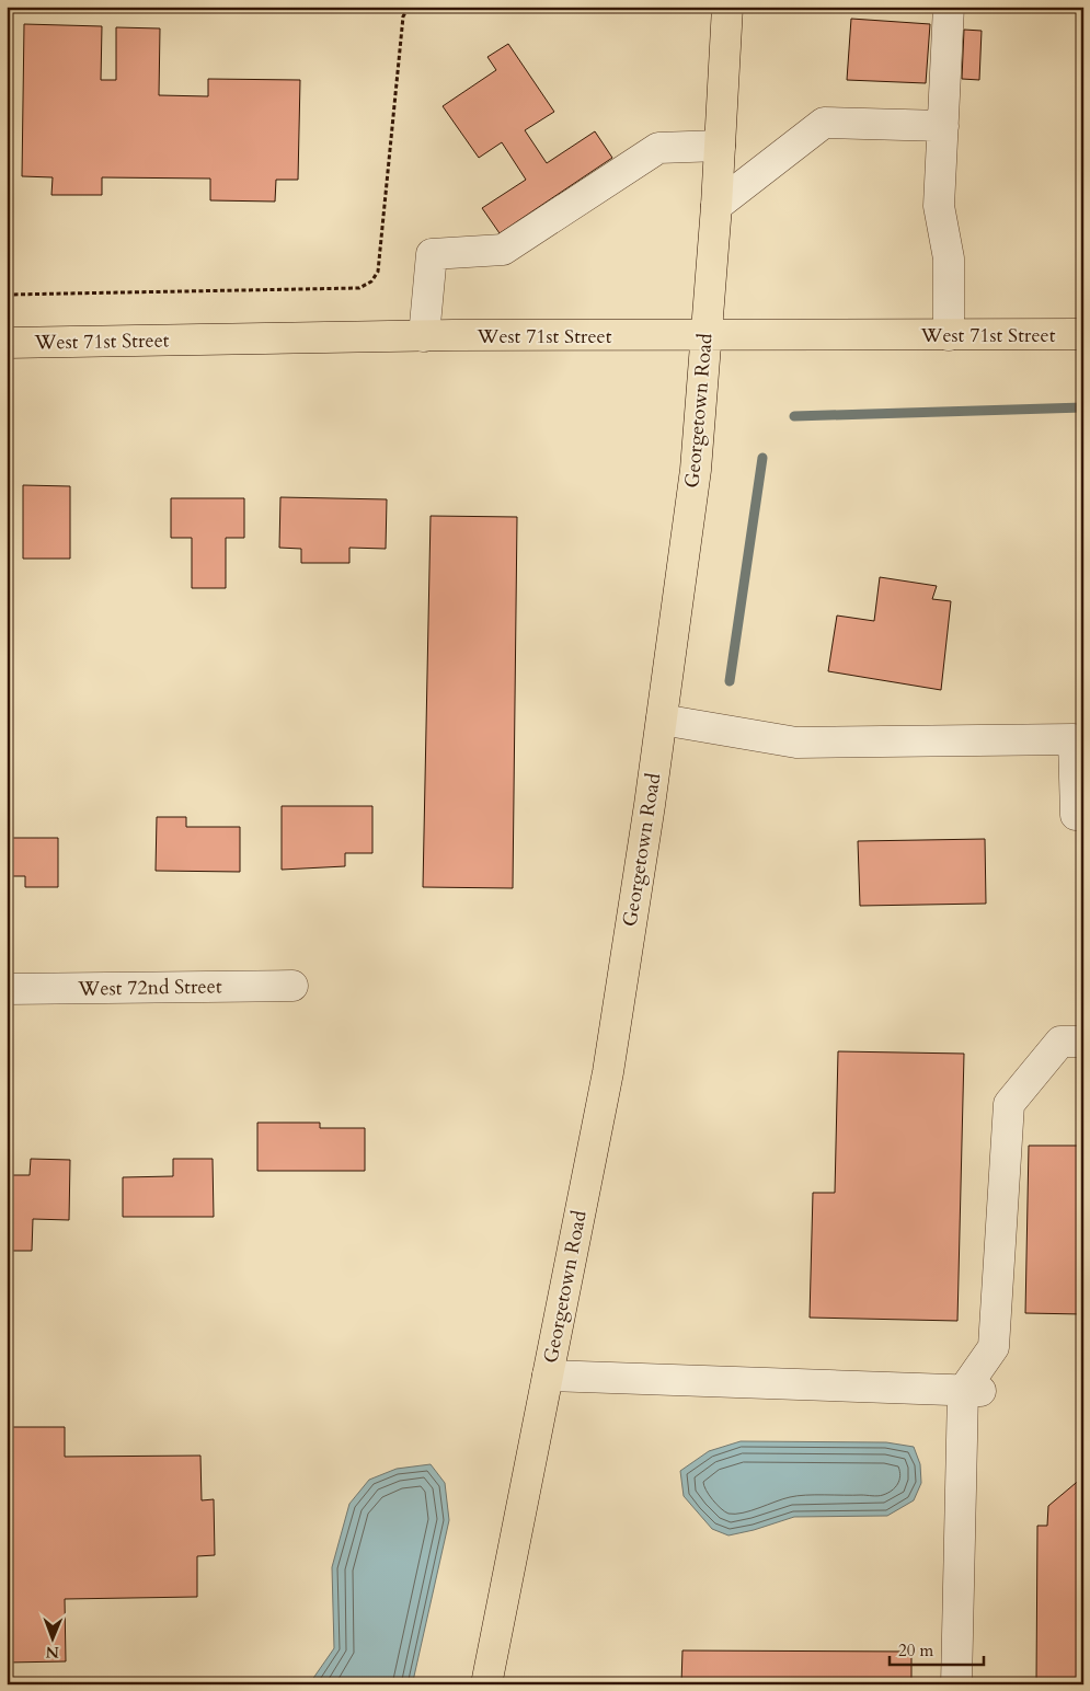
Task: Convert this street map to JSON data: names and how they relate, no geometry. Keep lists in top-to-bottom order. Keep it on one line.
{"streets":{"main road":["West 71st Street","Georgetown Road"],"street":["West 72nd Street"]},"crossings":[["West 71st Street","Georgetown Road"]],"scale_bar":"20 m","north":"bottom"}
